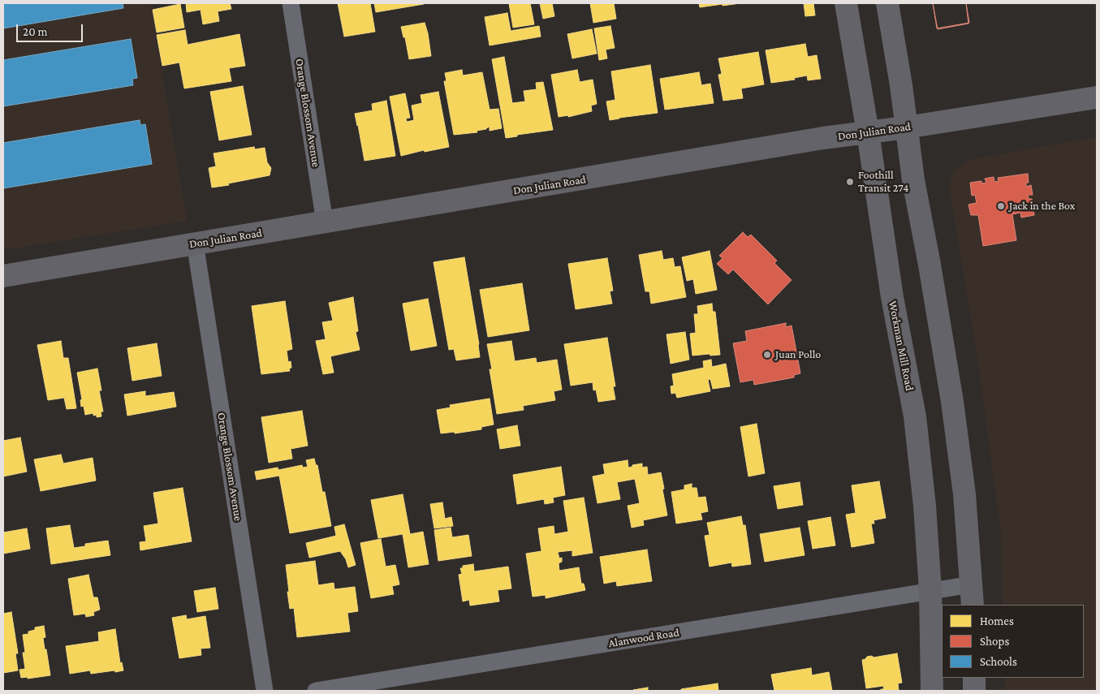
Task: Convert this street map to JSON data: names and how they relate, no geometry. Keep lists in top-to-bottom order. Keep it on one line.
{"streets":{"main road":["Don Julian Road","Workman Mill Road"],"street":["Orange Blossom Avenue","Alanwood Road"]},"crossings":[["Orange Blossom Avenue","Don Julian Road"],["Don Julian Road","Workman Mill Road"],["Workman Mill Road","Alanwood Road"]],"places":["Foothill Transit 274","Jack in the Box","Juan Pollo"],"legend":["Homes","Shops","Schools"],"scale_bar":"20 m"}
